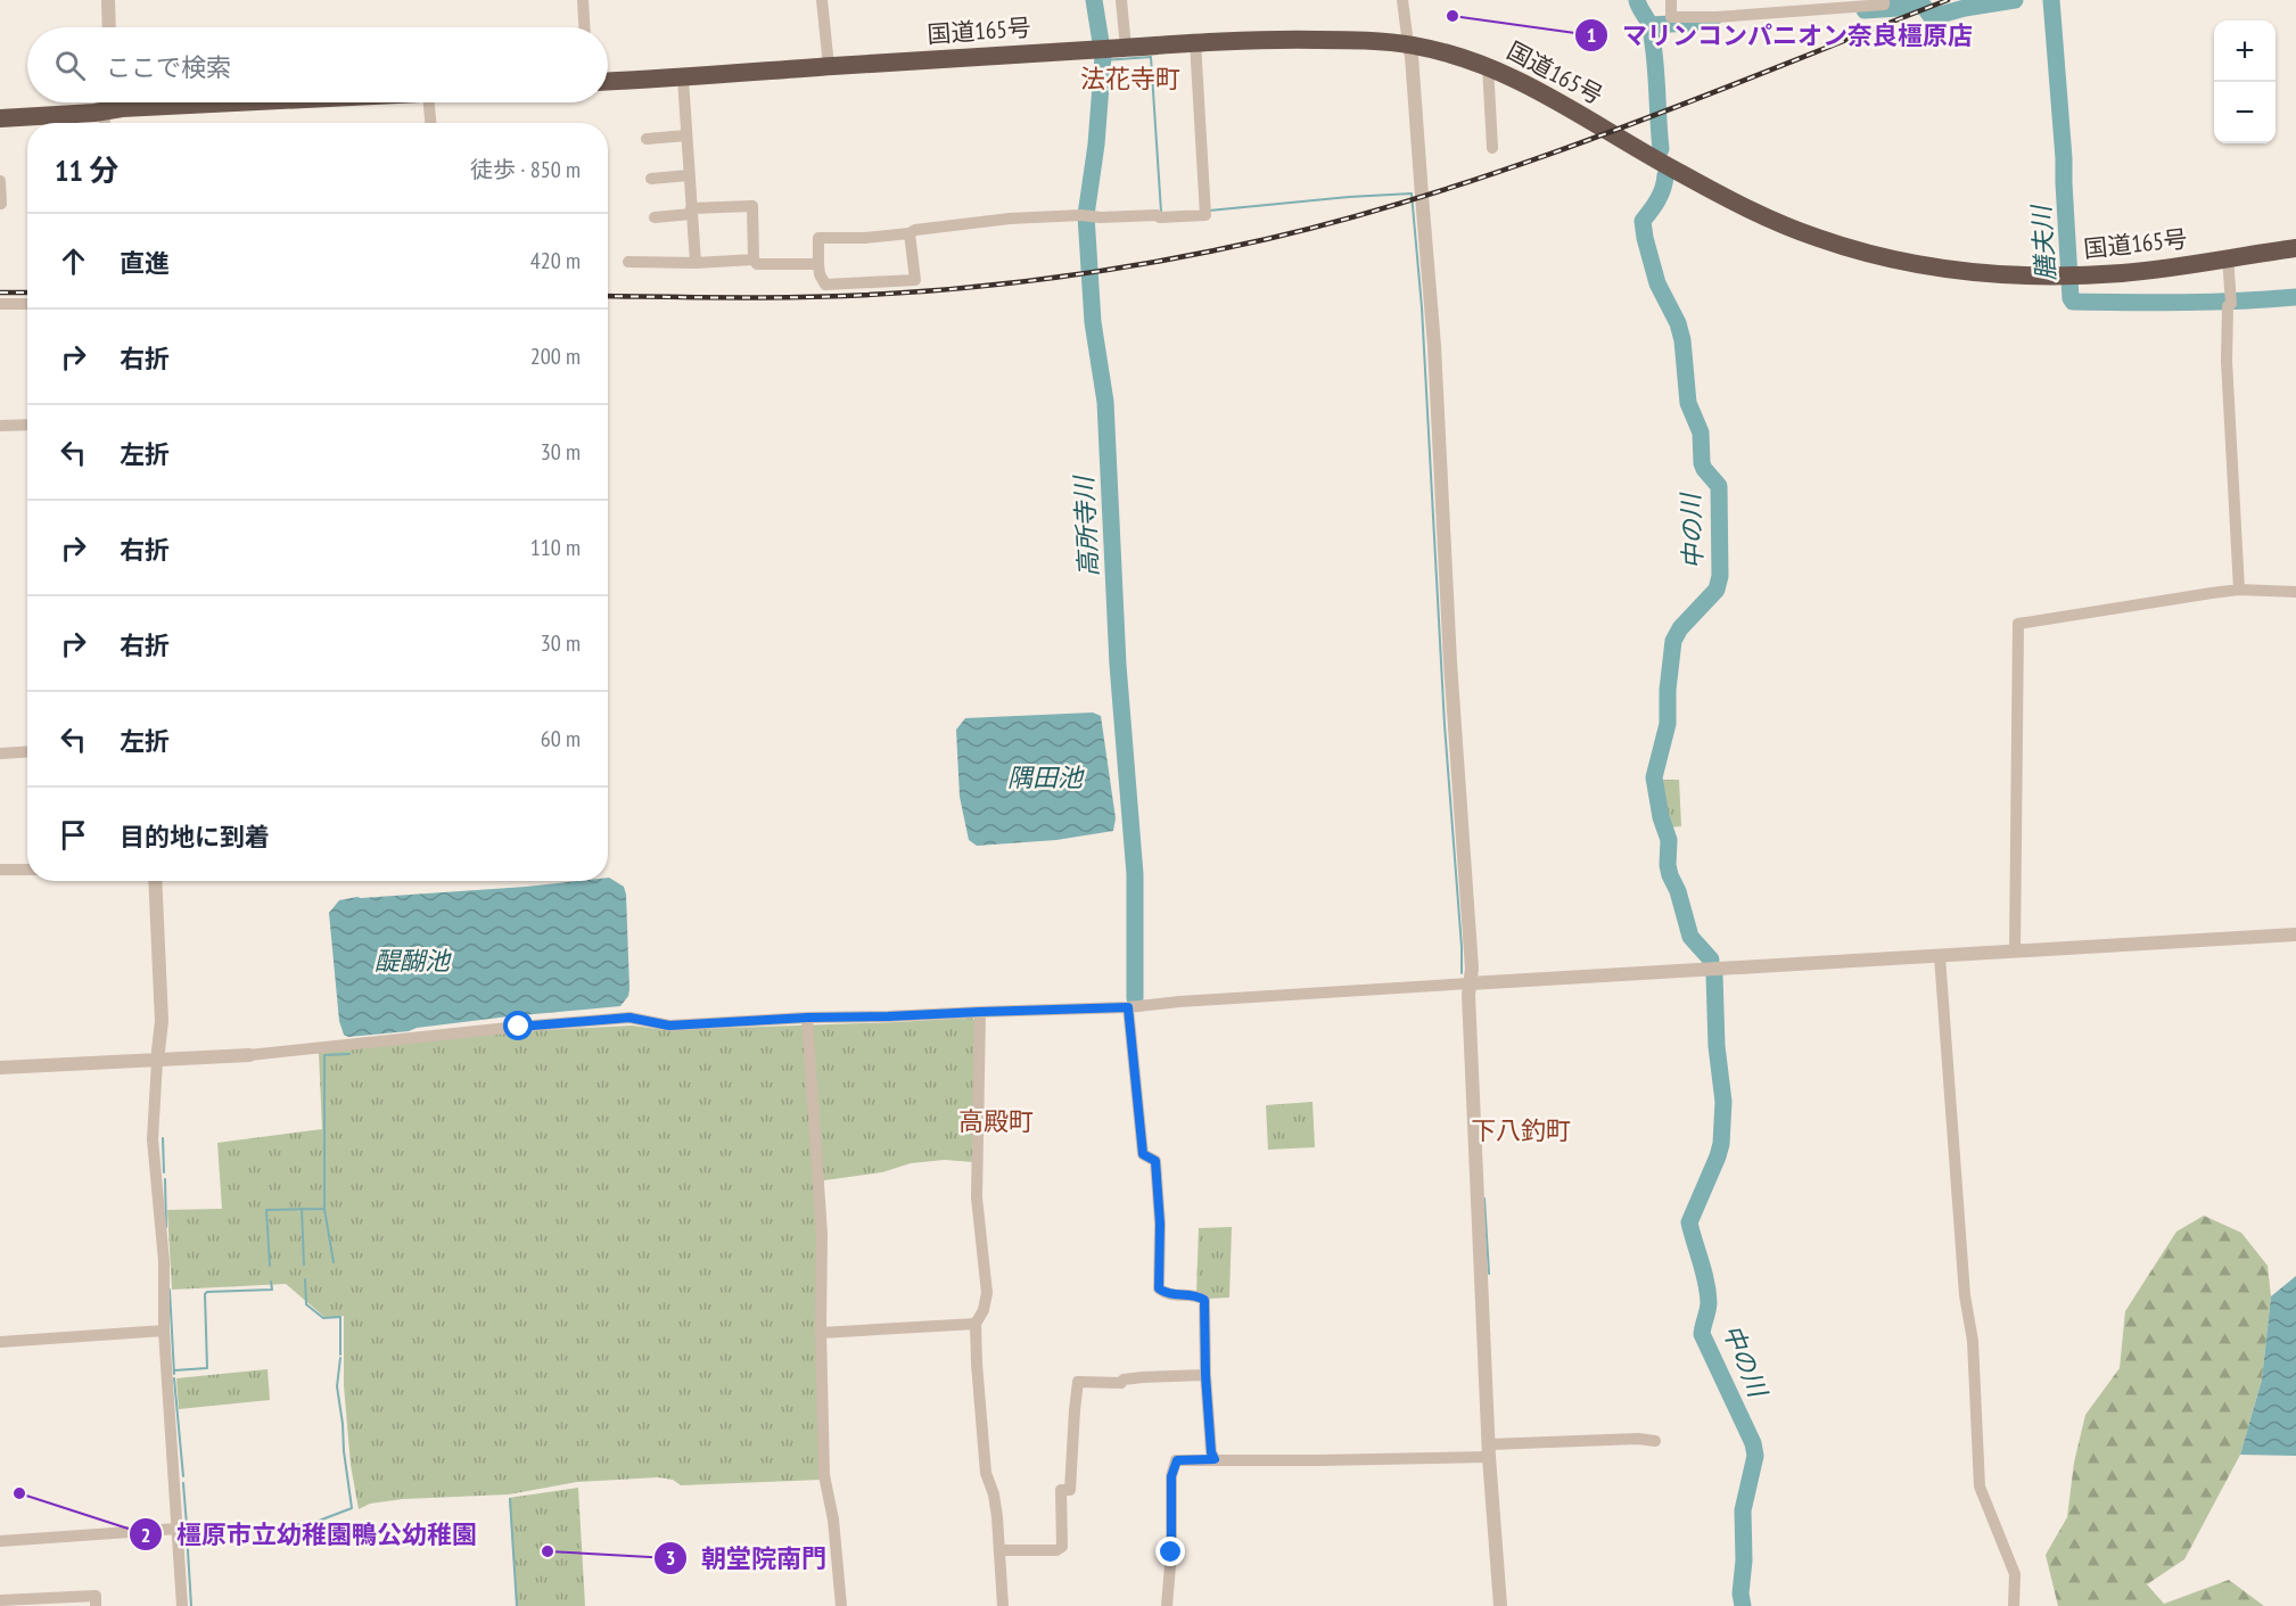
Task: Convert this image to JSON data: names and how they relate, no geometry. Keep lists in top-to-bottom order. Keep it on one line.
{"streets":{"highway":["国道165号"]},"districts":["法花寺町","高殿町","下八釣町"],"water":["膳夫川","高所寺川","中の川","隅田池","醍醐池"],"places":["マリンコンパニオン奈良橿原店","橿原市立幼稚園鴨公幼稚園","朝堂院南門"],"page":{"map_buttons":["+","−"],"search":"ここで検索","heading":["11 分","徒歩 · 850 m"],"list":[["直進","420 m"],["右折","200 m"],["左折","30 m"],["右折","110 m"],["右折","30 m"],["左折","60 m"],"目的地に到着"]}}
